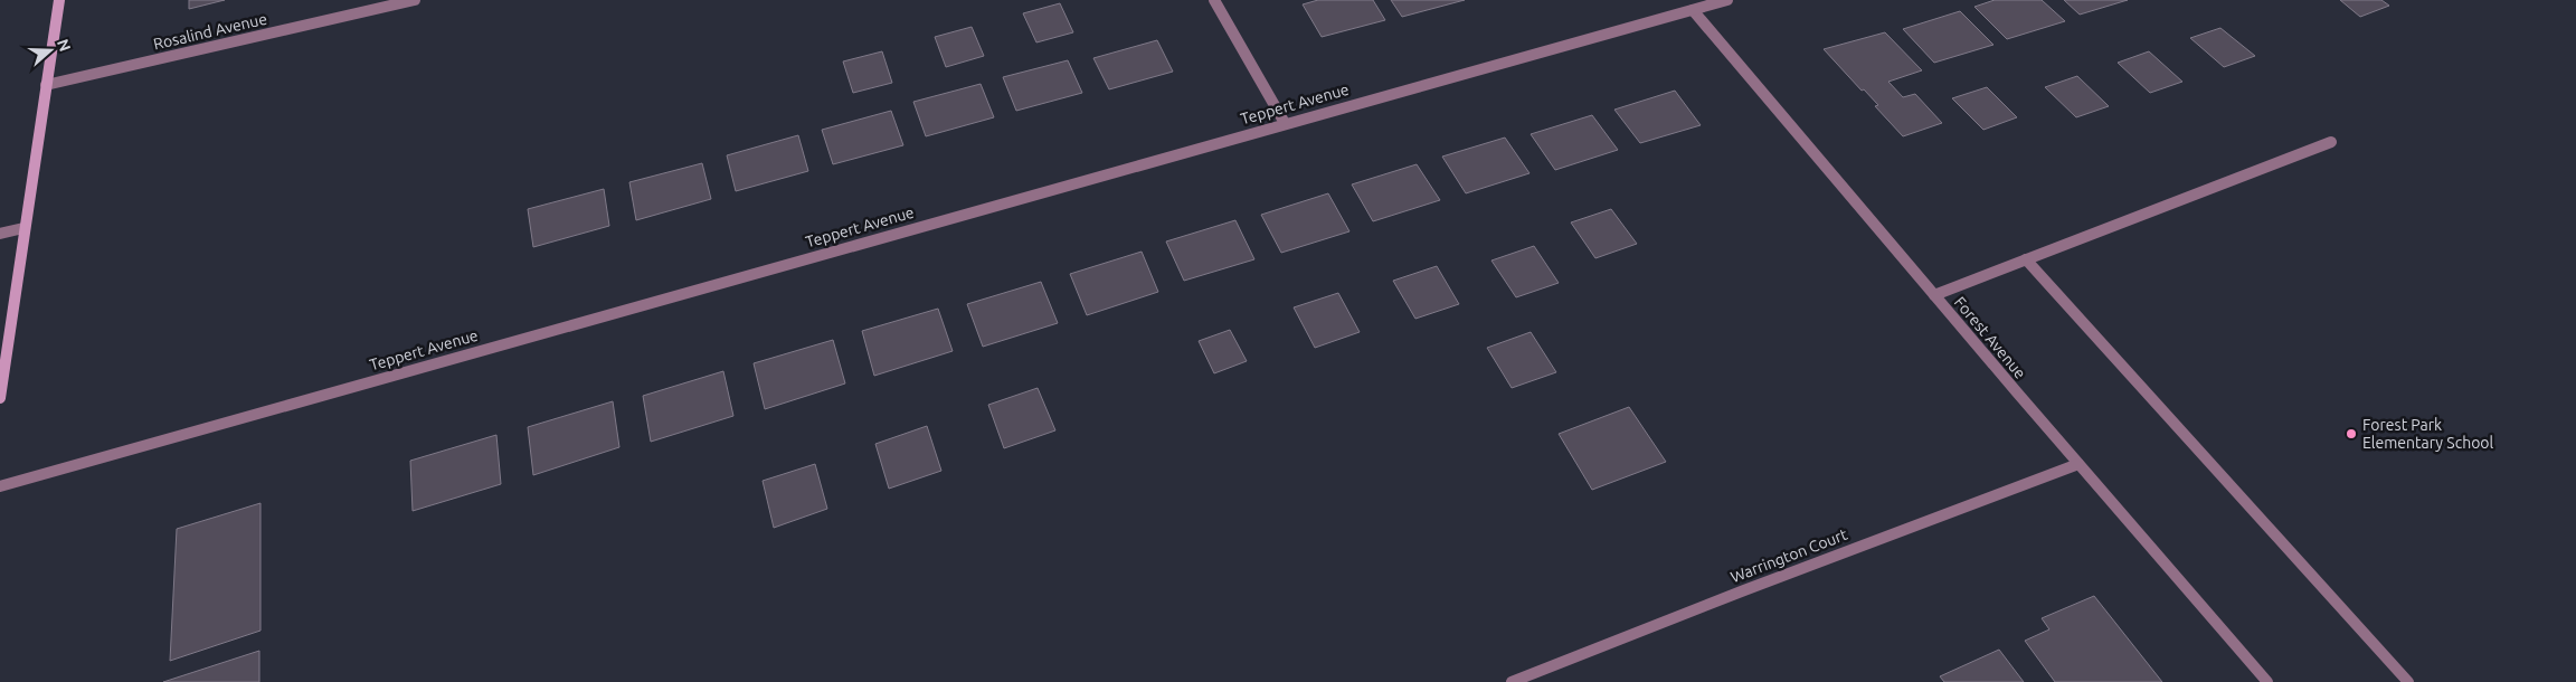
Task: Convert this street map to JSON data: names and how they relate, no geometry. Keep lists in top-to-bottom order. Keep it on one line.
{"streets":{"street":["Rosalind Avenue","Teppert Avenue","Forest Avenue","Warrington Court"]},"crossings":[["Teppert Avenue","Forest Avenue"],["Forest Avenue","Warrington Court"]],"places":["Forest Park Elementary School"],"north":"right"}
